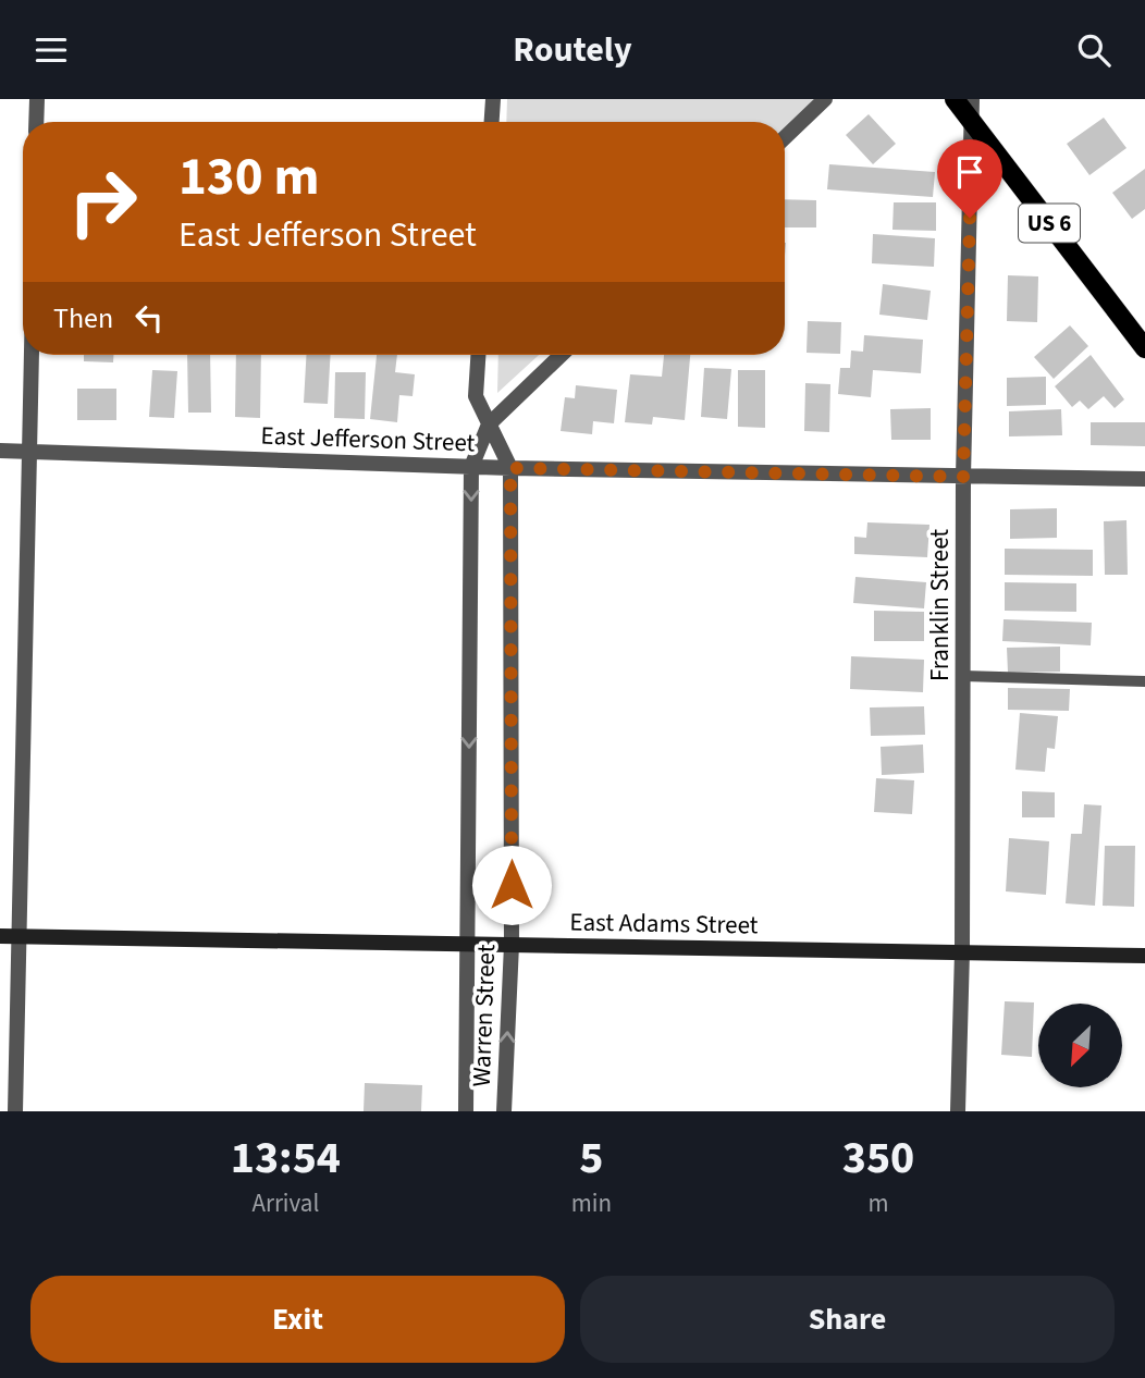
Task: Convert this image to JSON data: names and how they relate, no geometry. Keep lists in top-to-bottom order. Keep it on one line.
{"streets":{"main road":["US 6"],"street":["East Jefferson Street","Franklin Street","East Adams Street","Warren Street"]},"crossings":[["US 6","Franklin Street"],["East Jefferson Street","Franklin Street"],["East Jefferson Street","Warren Street"],["Franklin Street","East Adams Street"],["East Adams Street","Warren Street"]],"north":"bottom left","page":{"header":"Routely","turn":["130 m","East Jefferson Street"],"then":"Then","eta":["13:54","Arrival","5","min","350","m"],"buttons":["Exit","Share"]}}
